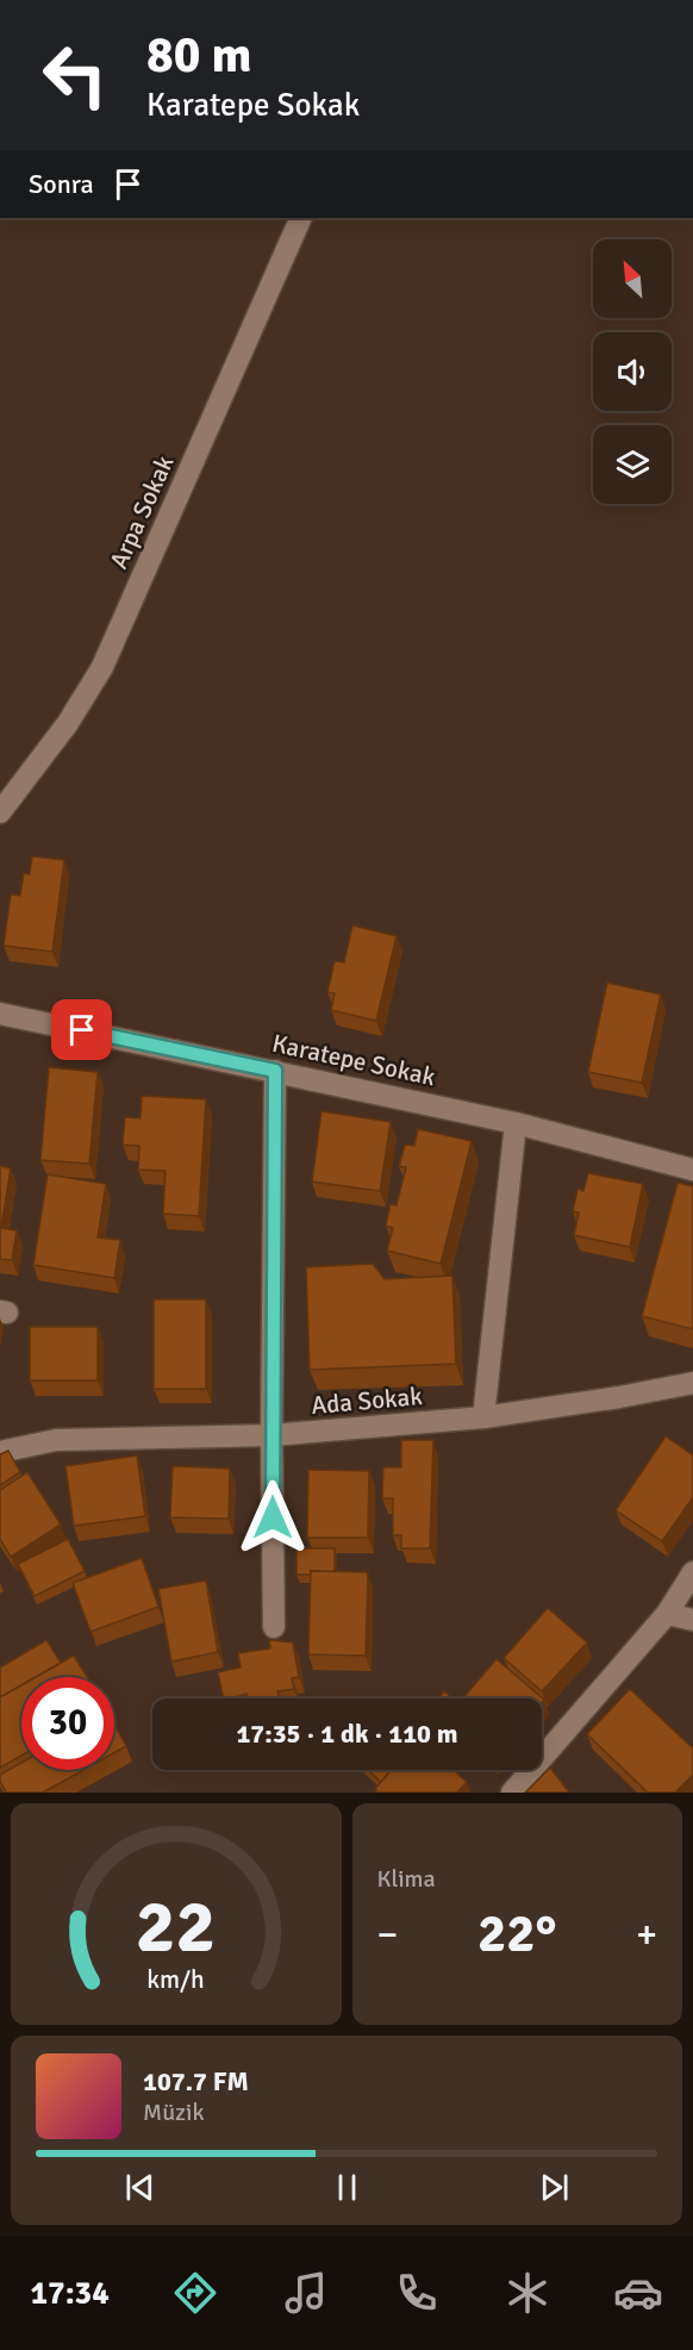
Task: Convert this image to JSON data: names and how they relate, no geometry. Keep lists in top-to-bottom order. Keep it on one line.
{"streets":{"street":["Arpa Sokak","Karatepe Sokak","Ada Sokak"]},"north":"top left","page":{"turn":["80 m","Karatepe Sokak"],"then":"Sonra","limit":"30","trip":"17:35 · 1 dk · 110 m","tile":"Klima","heat":["−","22°","+"],"song":["107.7 FM","Müzik"],"tabs":"17:34","gauge":["22","km/h"]}}
